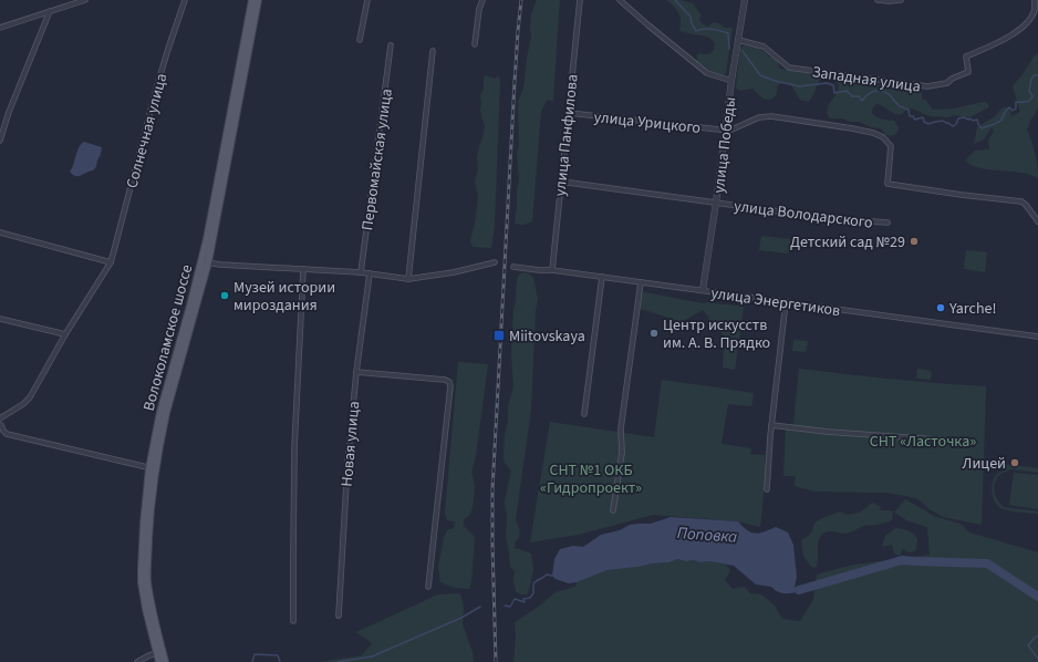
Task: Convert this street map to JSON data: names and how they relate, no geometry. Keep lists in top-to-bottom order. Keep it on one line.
{"streets":{"main road":["Волоколамское шоссе"],"street":["Западная улица","улица Урицкого","Солнечная улица","улица Панфилова","улица Победы","Первомайская улица","улица Володарского","улица Энергетиков","Новая улица"]},"crossings":[["Западная улица","улица Победы"],["улица Урицкого","улица Панфилова"],["улица Урицкого","улица Победы"],["улица Панфилова","улица Володарского"],["улица Панфилова","улица Энергетиков"],["улица Победы","улица Володарского"],["улица Победы","улица Энергетиков"]],"water":["Поповка"],"parks":["СНТ «Ласточка»","СНТ №1 ОКБ «Гидропроект»"],"places":{"other":["Детский сад №29","Музей истории мироздания","Yarche!","Центр искусств им. А. В. Прядко","Лицей"],"transit":["Miitovskaya"]}}
